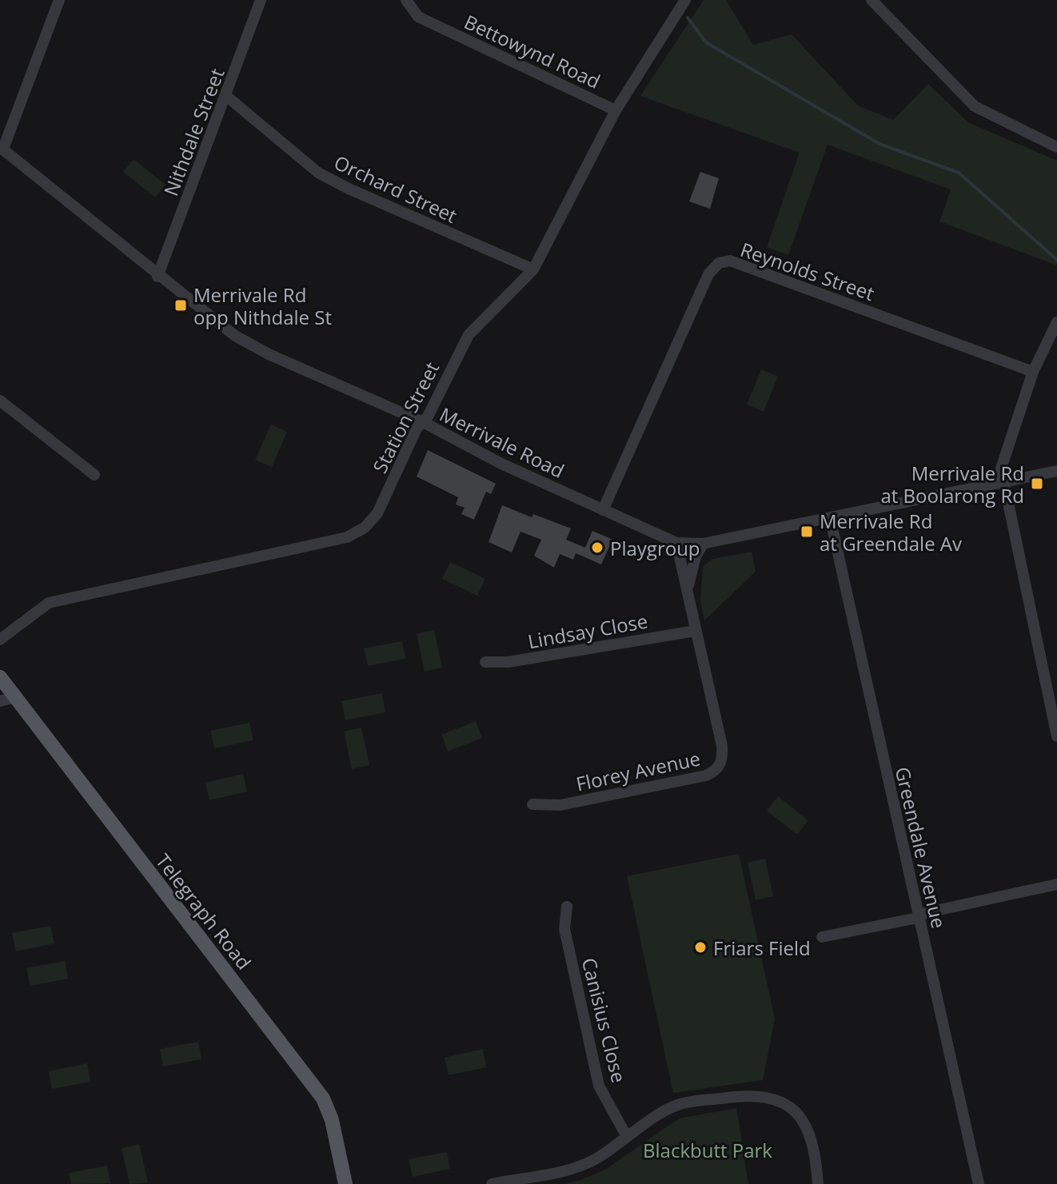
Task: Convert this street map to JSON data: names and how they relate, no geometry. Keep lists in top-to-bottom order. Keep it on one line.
{"streets":{"main road":["Telegraph Road"],"street":["Bettowynd Road","Nithdale Street","Orchard Street","Reynolds Street","Station Street","Merrivale Road","Lindsay Close","Florey Avenue","Greendale Avenue","Canisius Close"]},"crossings":[["Bettowynd Road","Station Street"],["Nithdale Street","Orchard Street"],["Nithdale Street","Merrivale Road"],["Orchard Street","Station Street"],["Reynolds Street","Merrivale Road"],["Station Street","Merrivale Road"],["Merrivale Road","Florey Avenue"],["Merrivale Road","Greendale Avenue"],["Lindsay Close","Florey Avenue"]],"parks":["Blackbutt Park"],"places":{"transit":["Merrivale Rd opp Nithdale St","Merrivale Rd at Boolarong Rd","Merrivale Rd at Greendale Av"],"other":["Playgroup","Friars Field"]}}
